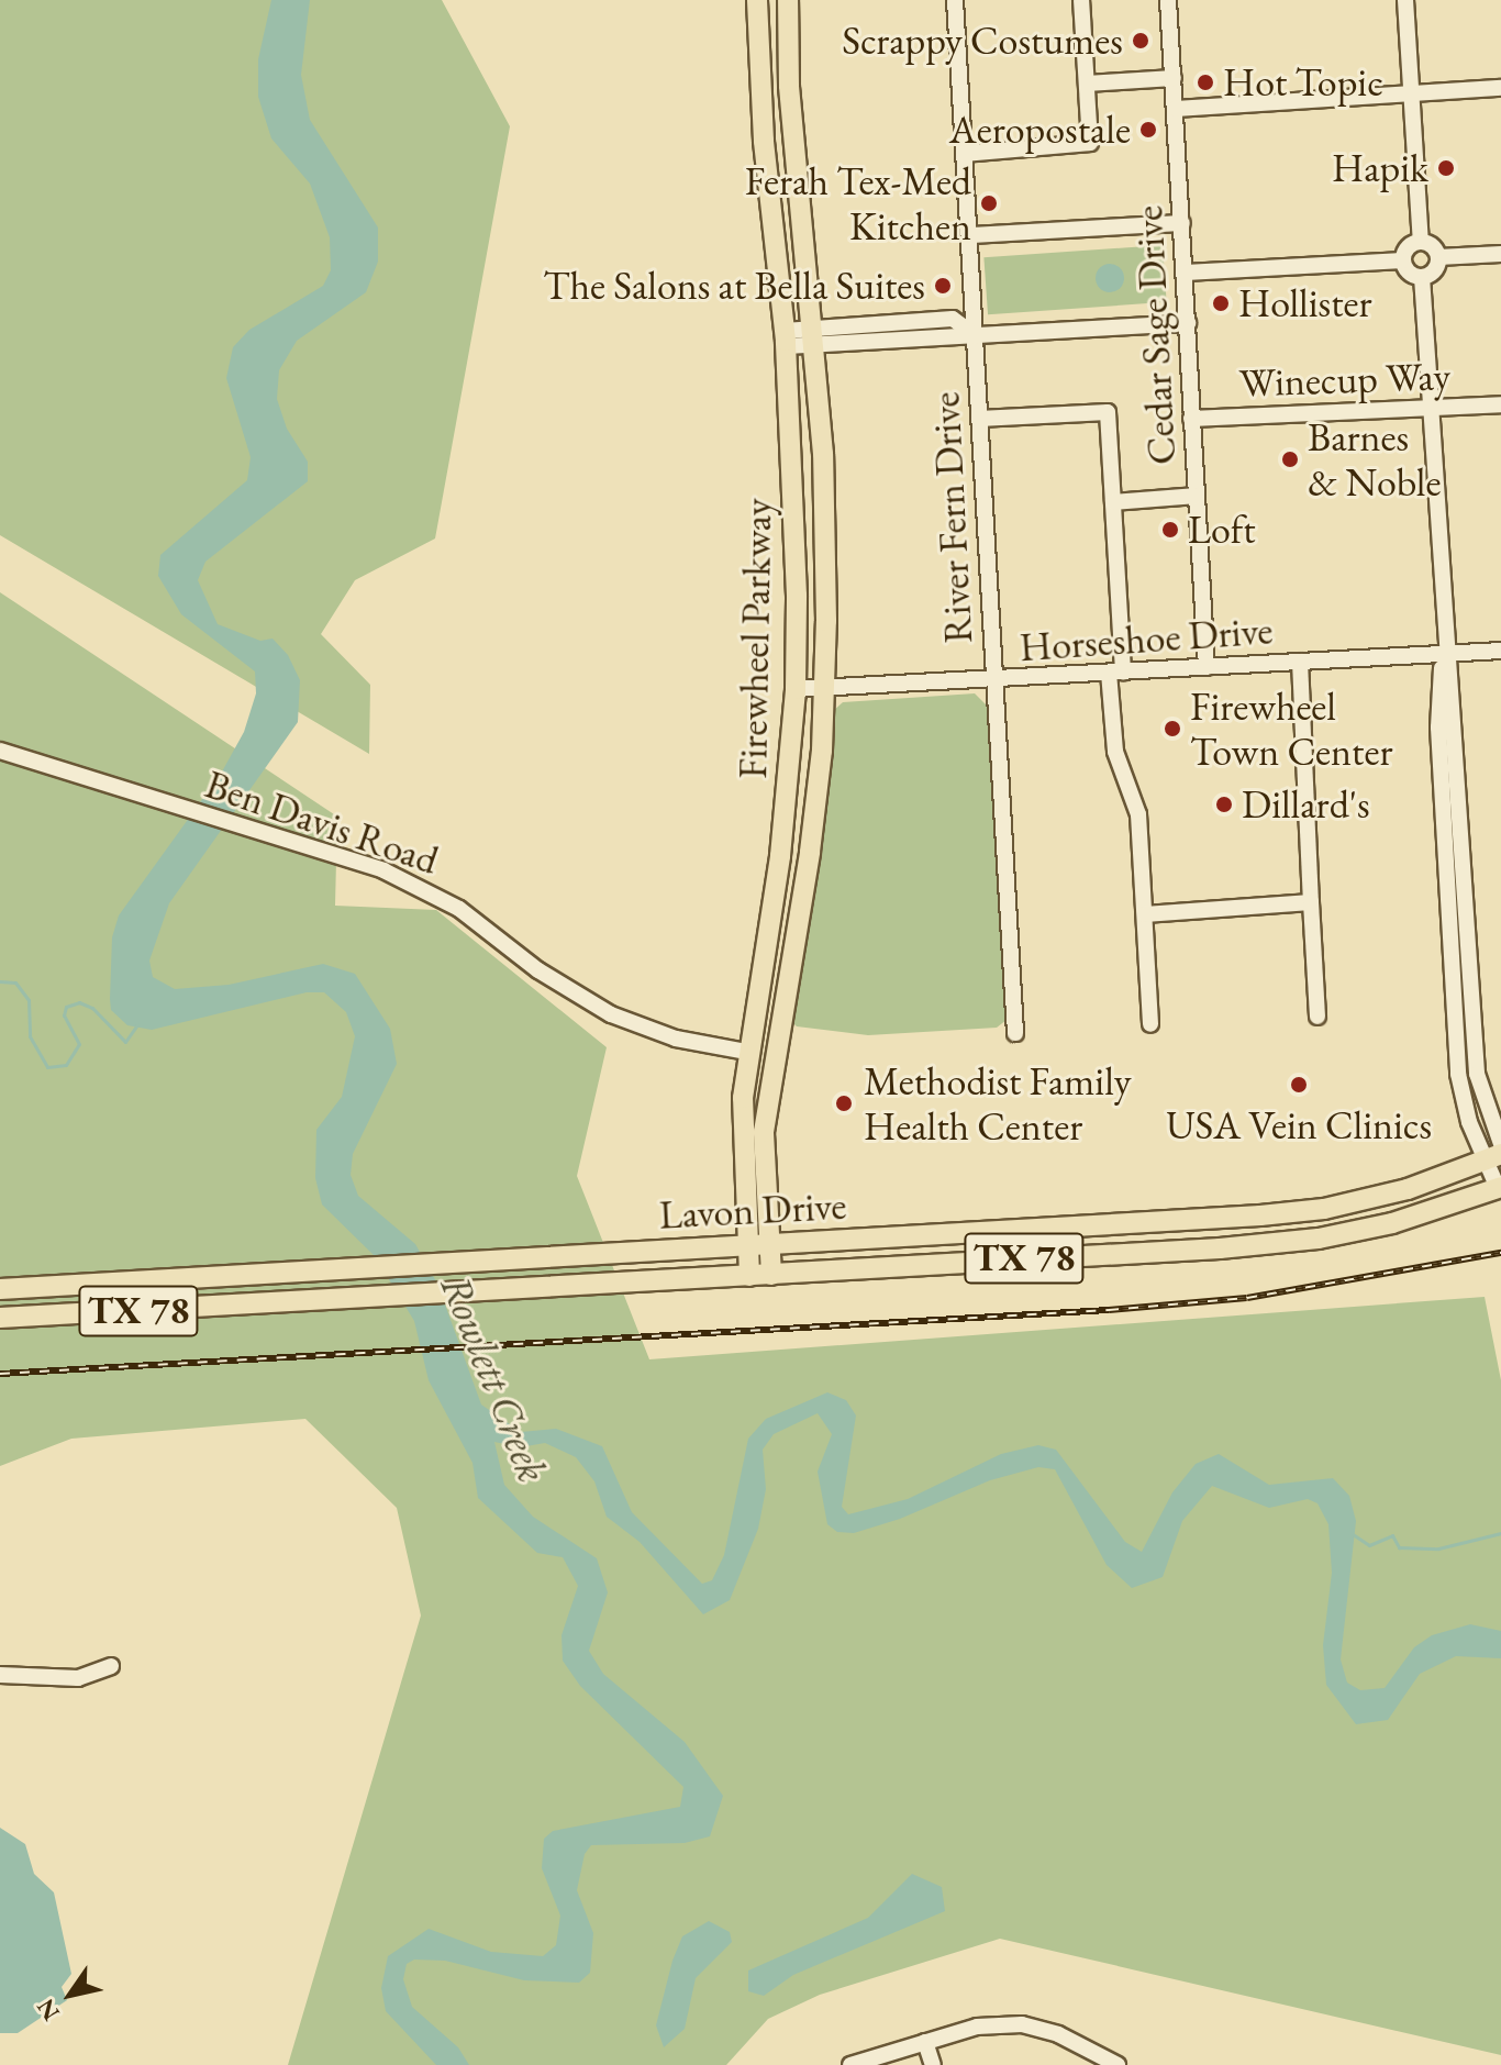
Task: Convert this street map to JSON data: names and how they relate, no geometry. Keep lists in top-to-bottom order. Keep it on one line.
{"streets":{"main road":["Firewheel Parkway","Lavon Drive","TX 78"],"street":["Cedar Sage Drive","Winecup Way","River Fern Drive","Horseshoe Drive","Ben Davis Road"]},"crossings":[["Cedar Sage Drive","Winecup Way"],["Cedar Sage Drive","Horseshoe Drive"],["River Fern Drive","Horseshoe Drive"],["Firewheel Parkway","Horseshoe Drive"],["Firewheel Parkway","Ben Davis Road"],["Firewheel Parkway","Lavon Drive"]],"water":["Rowlett Creek"],"places":["Scrappy Costumes","Hot Topic","Aeropostale","Hapik","Ferah Tex-Med Kitchen","The Salons at Bella Suites","Hollister","Barnes & Noble","Loft","Firewheel Town Center","Dillard's","USA Vein Clinics","Methodist Family Health Center"],"north":"bottom left"}
